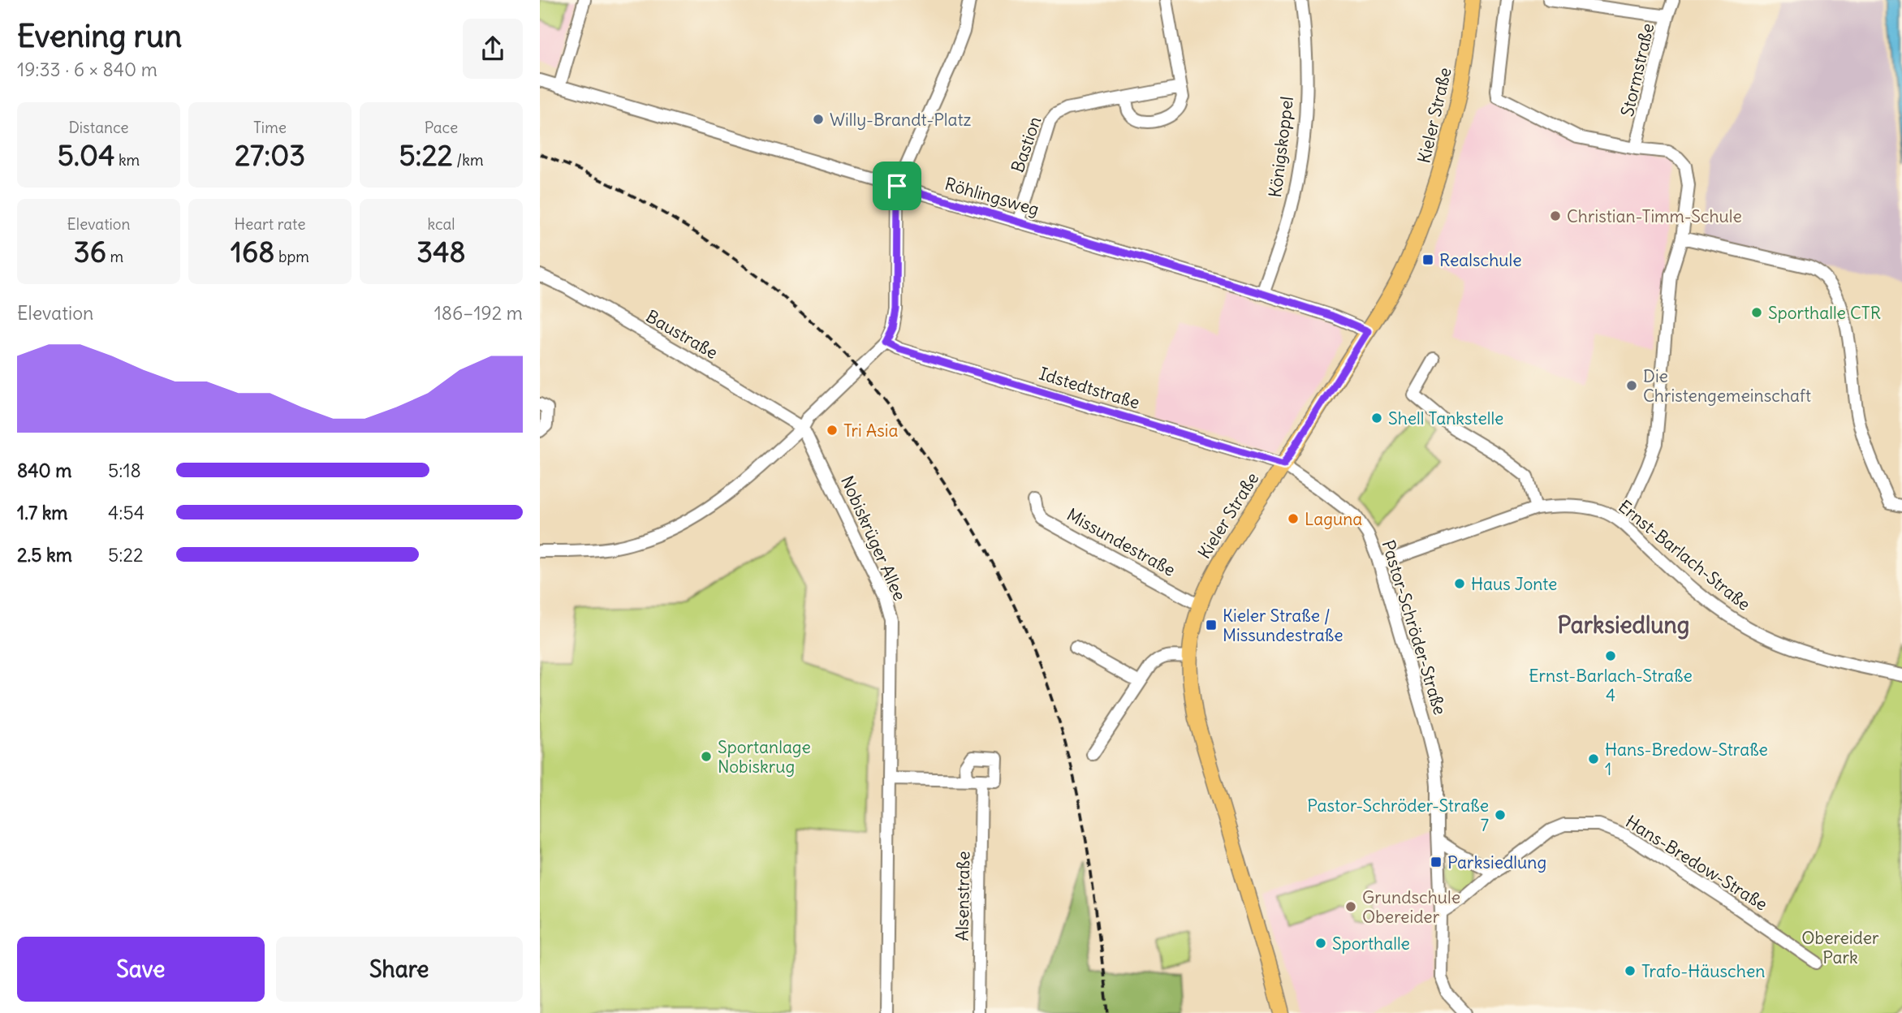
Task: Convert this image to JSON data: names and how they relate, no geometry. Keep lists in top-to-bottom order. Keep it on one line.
{"streets":{"main road":["Kieler Straße"],"street":["Stormstraße","Bastion","Königskoppel","Röhlingsweg","Baustraße","Idstedtstraße","Nobiskrüger Allee","Missundestraße","Ernst-Barlach-Straße","Pastor-Schröder-Straße","Hans-Bredow-Straße","Alsenstraße"]},"crossings":[["Kieler Straße","Röhlingsweg"],["Kieler Straße","Idstedtstraße"],["Kieler Straße","Missundestraße"],["Kieler Straße","Pastor-Schröder-Straße"],["Bastion","Röhlingsweg"],["Königskoppel","Röhlingsweg"],["Baustraße","Nobiskrüger Allee"],["Idstedtstraße","Pastor-Schröder-Straße"],["Ernst-Barlach-Straße","Pastor-Schröder-Straße"]],"districts":["Parksiedlung"],"parks":["Obereider Park"],"places":{"other":["Willy-Brandt-Platz","Christian-Timm-Schule","Sporthalle CTR","Die Christengemeinschaft","Shell Tankstelle","Tri Asia","Laguna","Haus Jonte","Ernst-Barlach-Straße 4","Sportanlage Nobiskrug","Hans-Bredow-Straße 1","Pastor-Schröder-Straße 7","Grundschule Obereider","Sporthalle","Trafo-Häuschen"],"transit":["Realschule","Kieler Straße / Missundestraße","Parksiedlung"]},"page":{"heading":["Evening run","19:33 · 6 × 840 m"],"stats":[["Distance","5.04 km"],["Time","27:03"],["Pace","5:22 /km"],["Elevation","36 m"],["Heart rate","168 bpm"],["kcal","348"]],"chart":["Elevation","186–192 m"],"list":[{"name":"840 m","note":"5:18"},{"name":"1.7 km","note":"4:54"},{"name":"2.5 km","note":"5:22"}],"buttons":["Save","Share"]}}
